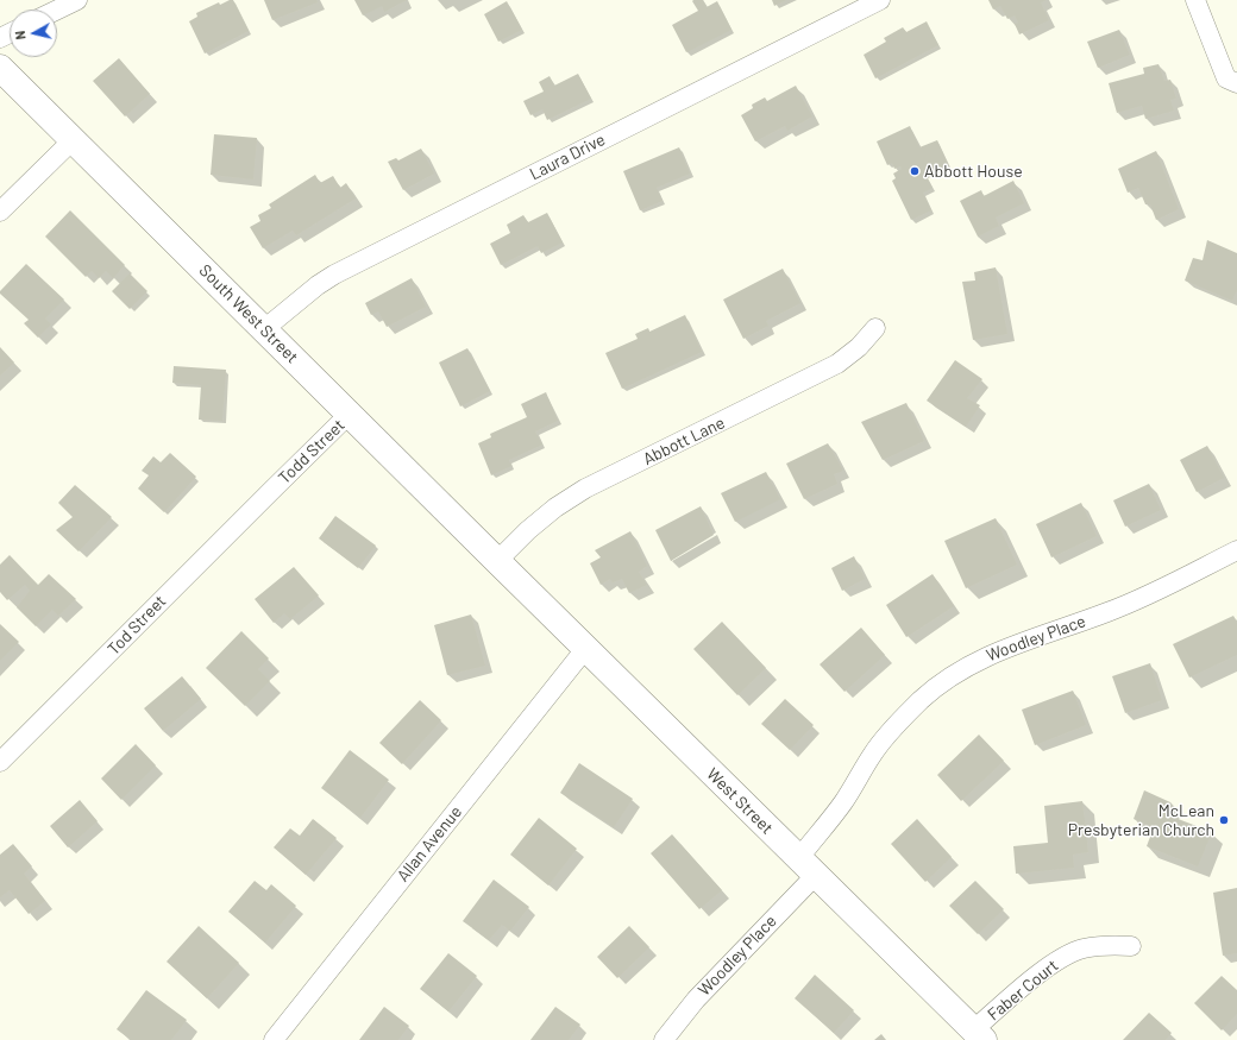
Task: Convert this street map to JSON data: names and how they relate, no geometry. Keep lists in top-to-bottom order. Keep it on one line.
{"streets":{"main road":["South West Street","West Street"],"street":["Laura Drive","Abbott Lane","Todd Street","Tod Street","Woodley Place","Allan Avenue","Faber Court"]},"crossings":[["Laura Drive","South West Street"],["South West Street","Abbott Lane"],["South West Street","Todd Street"],["South West Street","West Street"],["Abbott Lane","West Street"],["Todd Street","Tod Street"],["Woodley Place","West Street"],["West Street","Allan Avenue"],["West Street","Faber Court"]],"places":["Abbott House","McLean Presbyterian Church"],"north":"left"}
